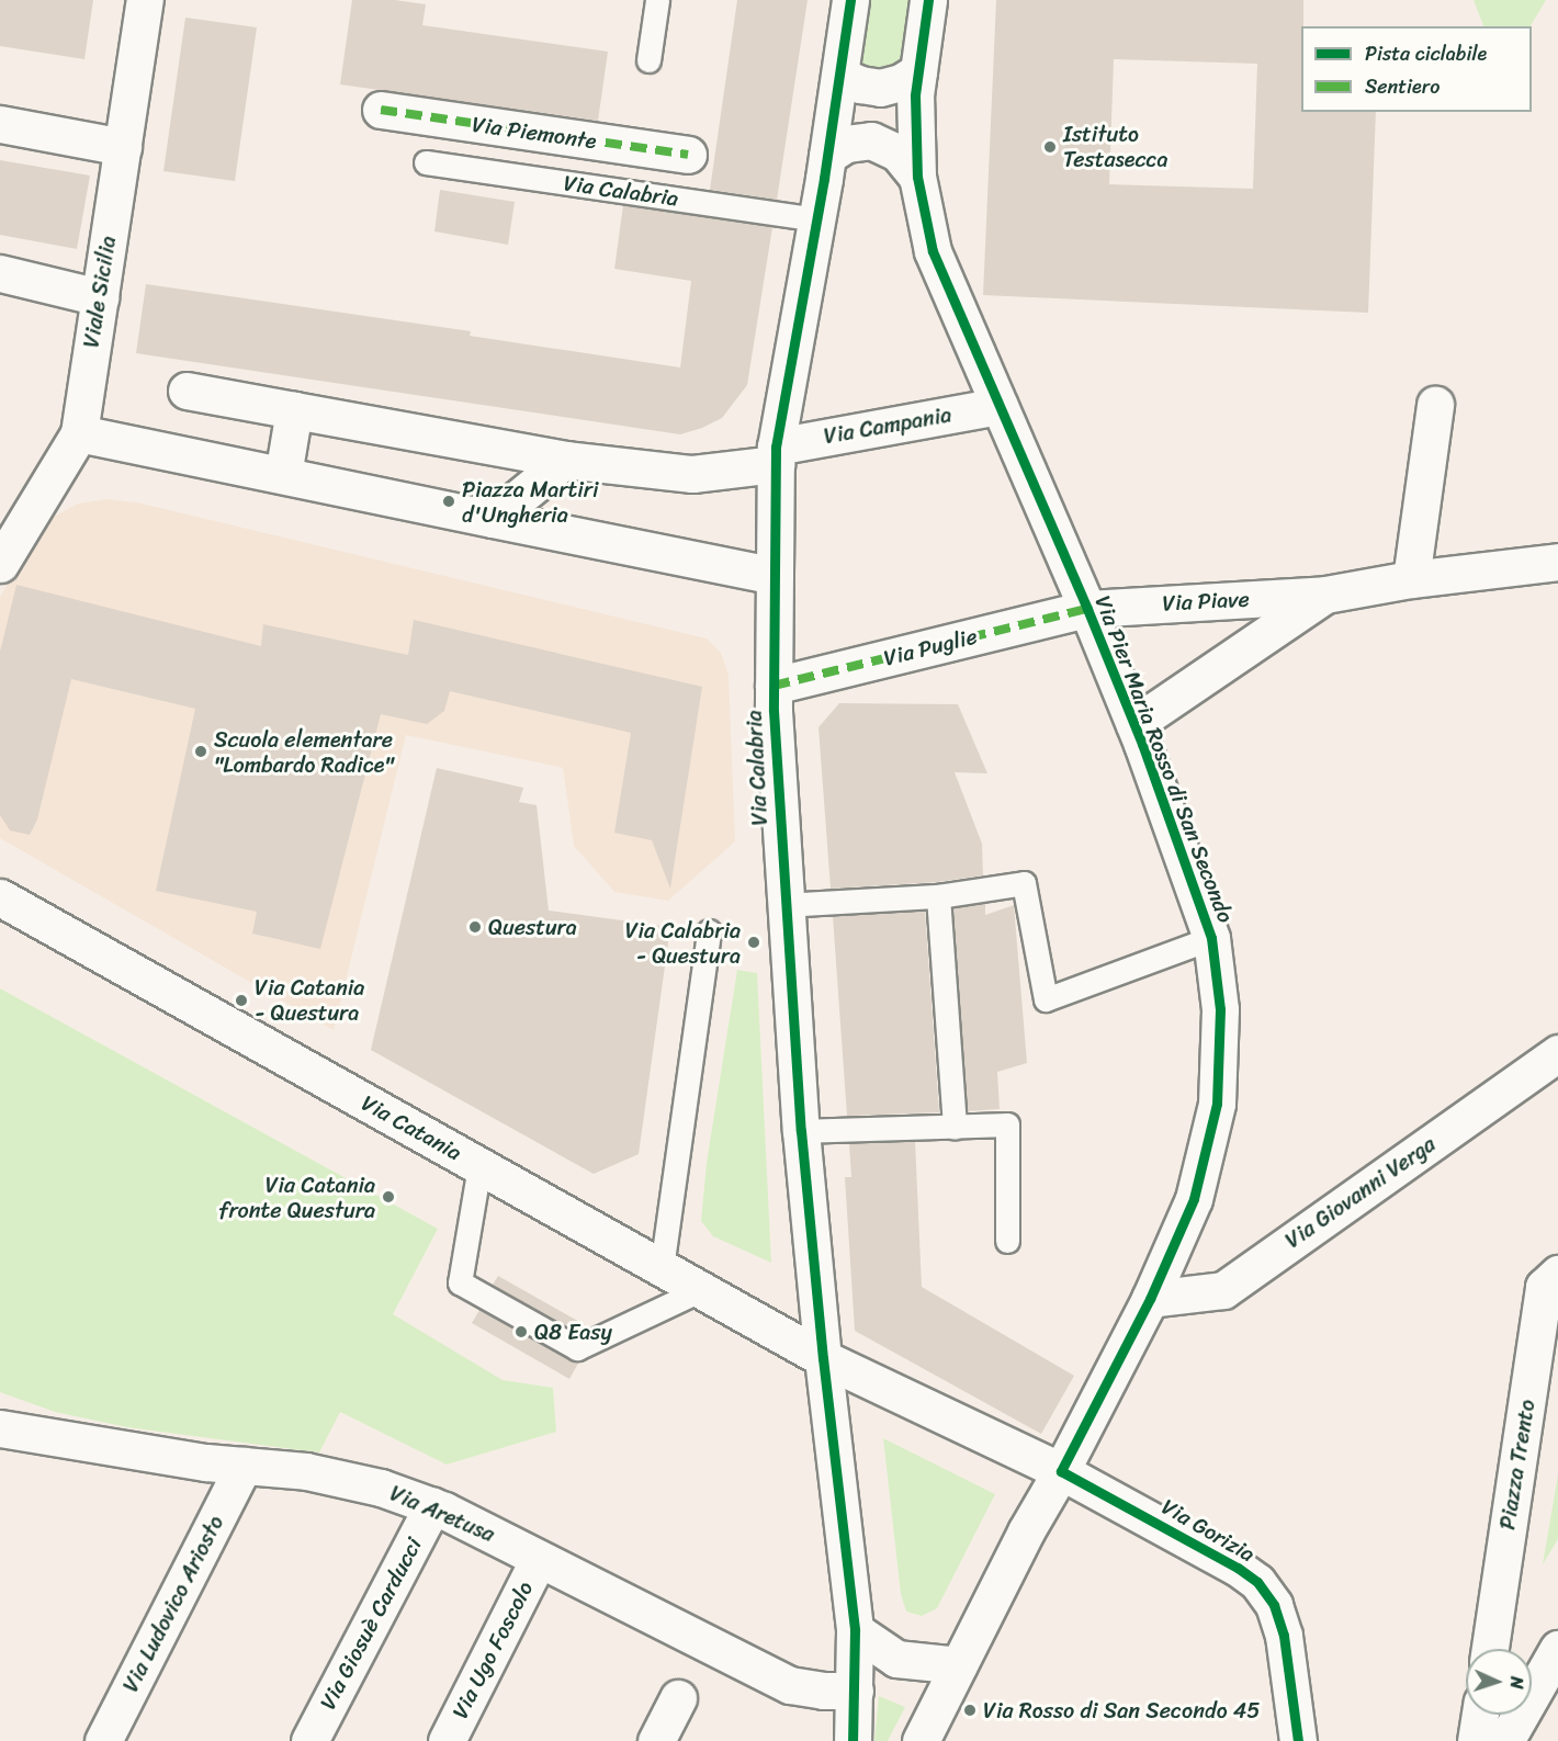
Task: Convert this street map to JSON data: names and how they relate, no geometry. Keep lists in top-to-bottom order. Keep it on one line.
{"streets":{"street":["Via Piemonte","Via Calabria","Viale Sicilia","Via Campania","Via Piave","Via Puglie","Via Pier Maria Rosso di San Secondo","Via Catania","Via Giovanni Verga","Piazza Trento","Via Aretusa","Via Gorizia","Via Ludovico Ariosto","Via Giosuè Carducci","Via Ugo Foscolo"]},"crossings":[["Via Calabria","Via Campania"],["Via Calabria","Via Puglie"],["Via Calabria","Via Catania"],["Via Calabria","Via Aretusa"],["Via Calabria","Via Gorizia"],["Via Campania","Via Pier Maria Rosso di San Secondo"],["Via Piave","Via Puglie"],["Via Piave","Via Pier Maria Rosso di San Secondo"],["Via Puglie","Via Pier Maria Rosso di San Secondo"],["Via Pier Maria Rosso di San Secondo","Via Giovanni Verga"],["Via Pier Maria Rosso di San Secondo","Via Gorizia"],["Via Catania","Via Gorizia"],["Via Aretusa","Via Ludovico Ariosto"],["Via Aretusa","Via Giosuè Carducci"],["Via Aretusa","Via Ugo Foscolo"]],"places":["Istituto Testasecca","Piazza Martiri d'Ungheria","Scuola elementare \"Lombardo Radice\"","Questura","Via Calabria - Questura","Via Catania - Questura","Via Catania fronte Questura","Q8 Easy","Via Rosso di San Secondo 45"],"legend":["Pista ciclabile","Sentiero"],"north":"right"}
